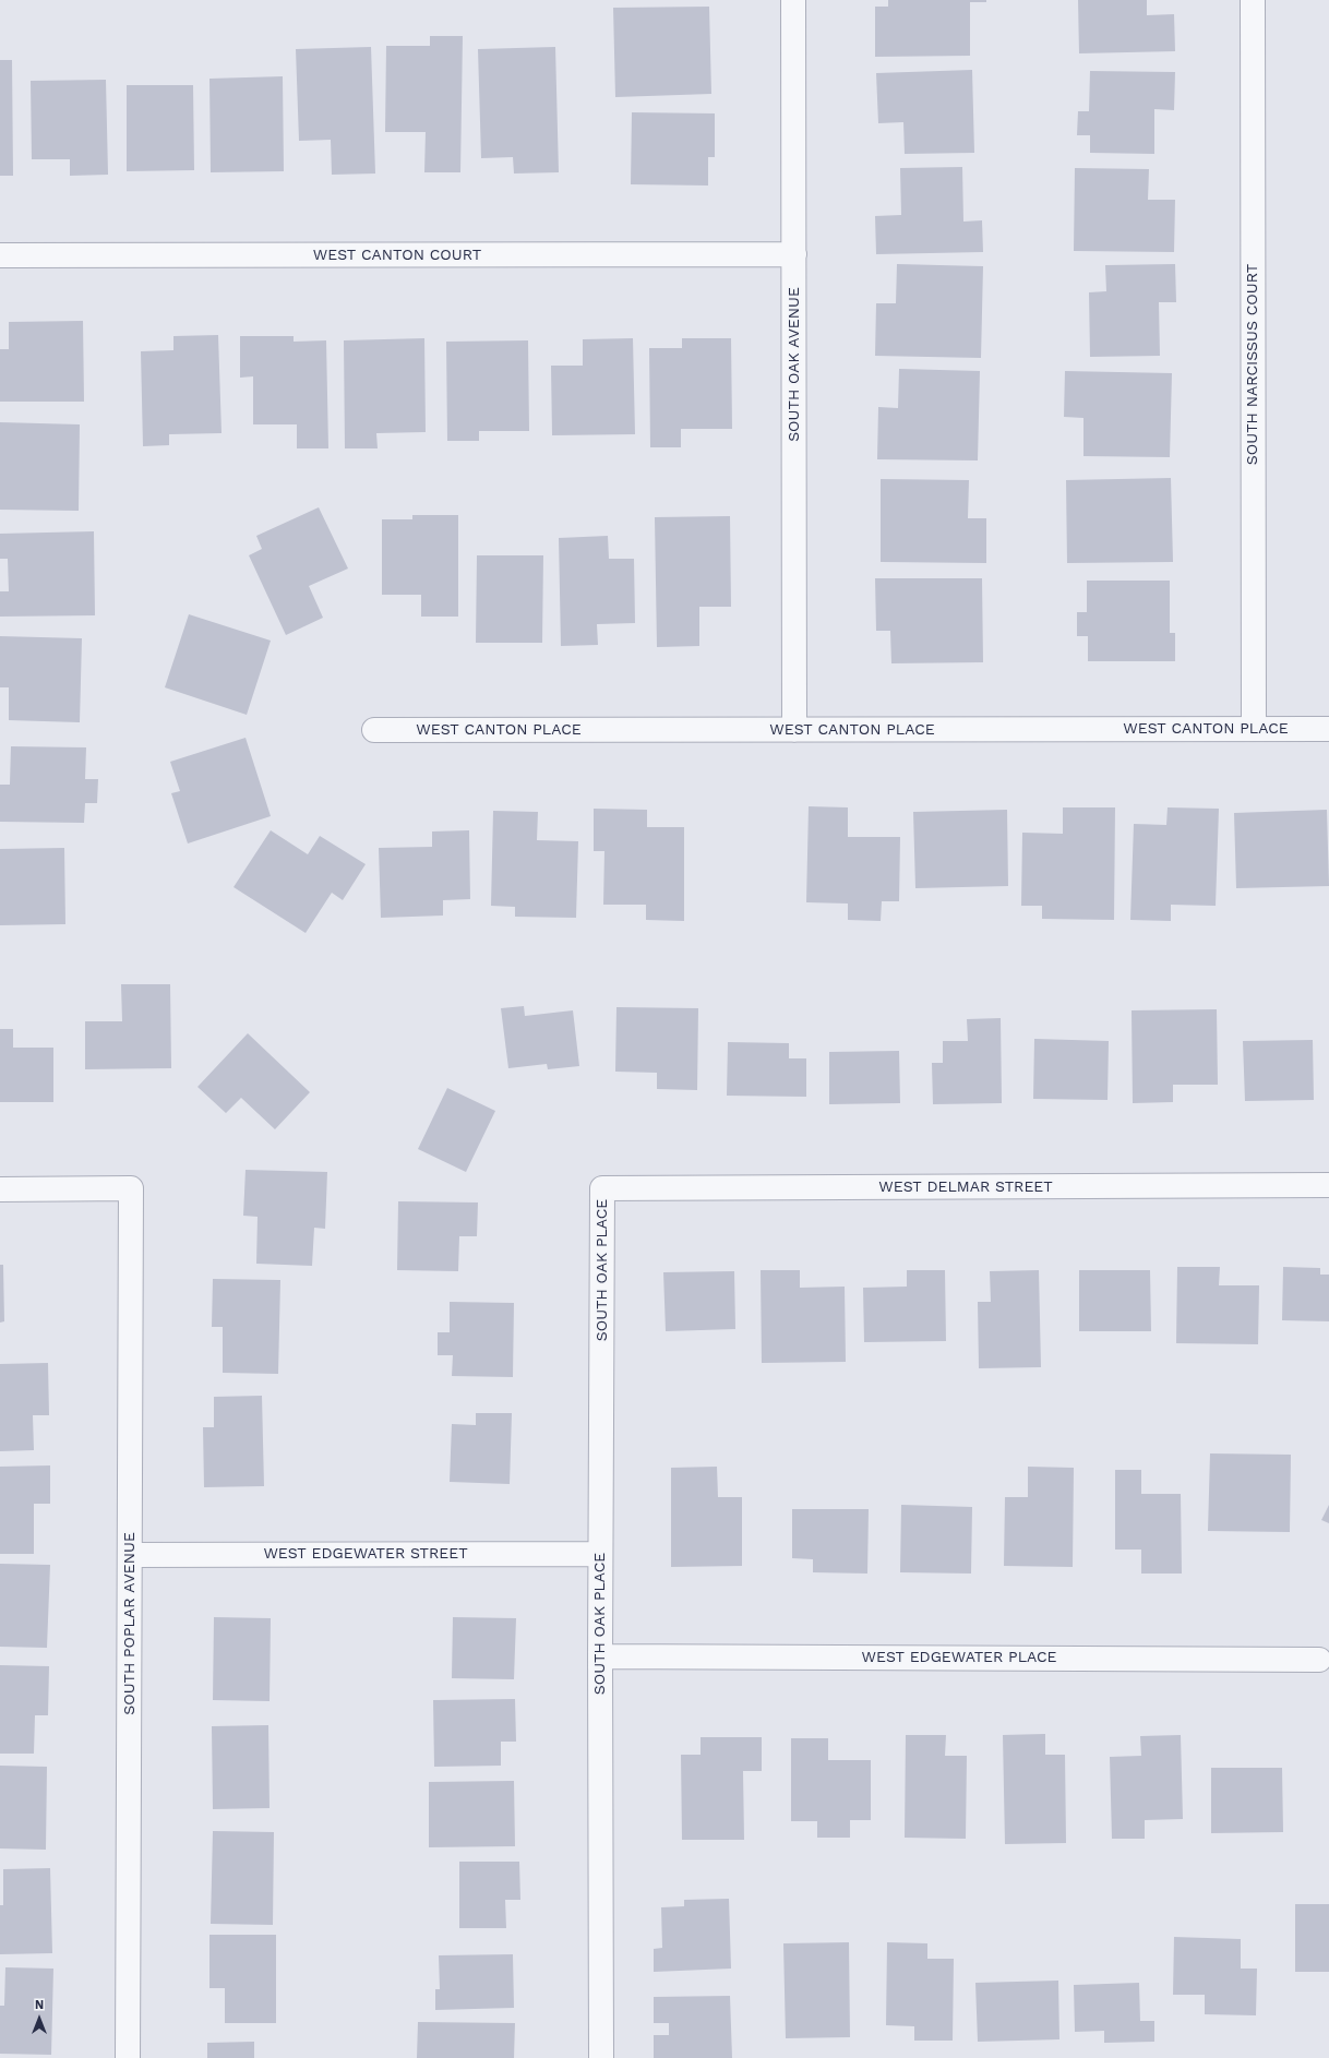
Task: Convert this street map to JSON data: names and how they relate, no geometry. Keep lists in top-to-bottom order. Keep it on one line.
{"streets":{"street":["WEST CANTON COURT","SOUTH OAK AVENUE","SOUTH NARCISSUS COURT","WEST CANTON PLACE","WEST DELMAR STREET","SOUTH OAK PLACE","WEST EDGEWATER STREET","SOUTH POPLAR AVENUE","WEST EDGEWATER PLACE"]},"crossings":[["WEST CANTON COURT","SOUTH OAK AVENUE"],["SOUTH OAK AVENUE","WEST CANTON PLACE"],["SOUTH NARCISSUS COURT","WEST CANTON PLACE"],["WEST DELMAR STREET","SOUTH OAK PLACE"],["SOUTH OAK PLACE","WEST EDGEWATER STREET"],["SOUTH OAK PLACE","WEST EDGEWATER PLACE"],["WEST EDGEWATER STREET","SOUTH POPLAR AVENUE"]],"north":"top"}
